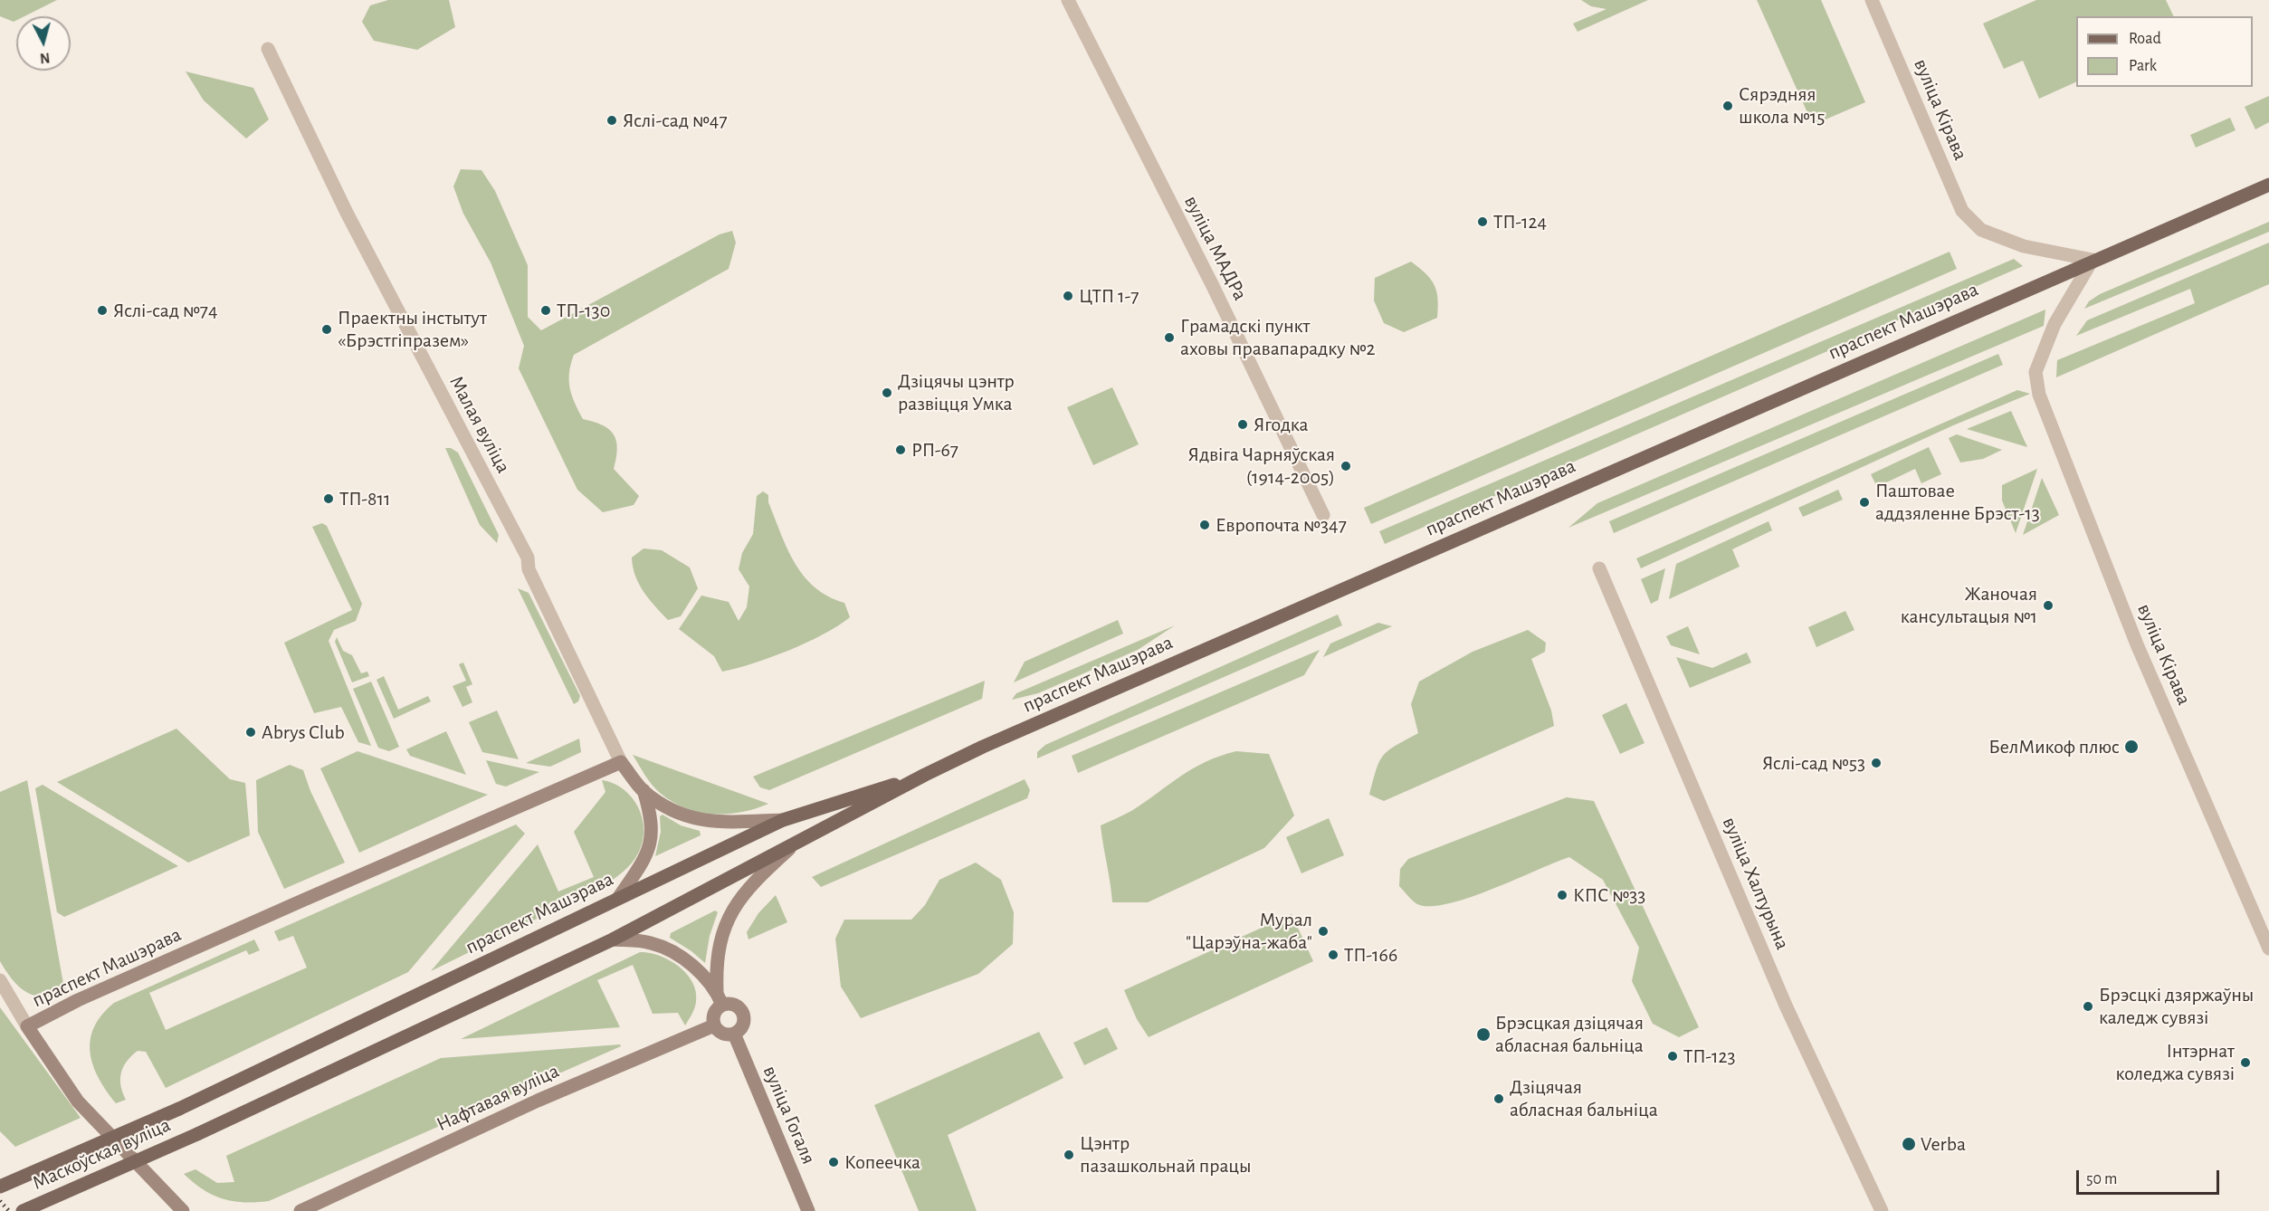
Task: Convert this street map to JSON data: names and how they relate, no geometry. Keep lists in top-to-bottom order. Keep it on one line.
{"streets":{"main road":["праспект Машэрава","Маскоўская вуліца"],"street":["вуліца Кірава","вуліца МАДРа","Малая вуліца","вуліца Халтурына","Нафтавая вуліца","вуліца Гогаля"]},"crossings":[["вуліца Кірава","праспект Машэрава"],["праспект Машэрава","Малая вуліца"],["праспект Машэрава","Маскоўская вуліца"],["Нафтавая вуліца","вуліца Гогаля"]],"places":["Сярэдняя школа №15","Яслі-сад №47","ТП-124","ЦТП 1-7","Яслі-сад №74","ТП-130","Праектны інстытут «Брэстгіпразем»","Грамадскі пункт аховы правапарадку №2","Дзіцячы цэнтр развіцця Умка","Ягодка","РП-67","Ядвіга Чарняўская (1914-2005)","ТП-811","Паштовае аддзяленне Брэст-13","Европочта №347","Жаночая кансультацыя №1","Abrys Club","БелМикоф плюс","Яслі-сад №53","КПС №33","Мурал \"Царэўна-жаба\"","ТП-166","Брэсцкі дзяржаўны каледж сувязі","Брэсцкая дзіцячая абласная бальніца","ТП-123","Інтэрнат коледжа сувязі","Дзіцячая абласная бальніца","Verba","Цэнтр пазашкольнай працы","Копеечка"],"legend":["Road","Park"],"scale_bar":"50 m","north":"bottom"}
